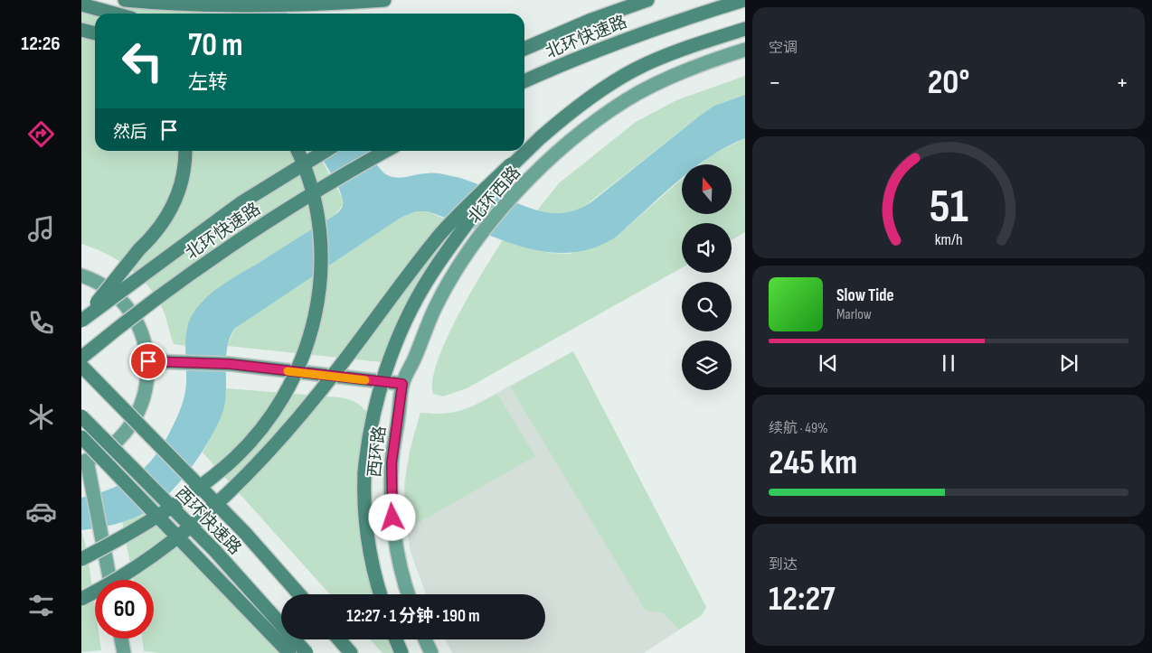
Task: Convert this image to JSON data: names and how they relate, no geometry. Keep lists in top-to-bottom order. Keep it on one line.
{"streets":{"highway":["北环快速路","西环快速路"],"main road":["北环西路","西环路"]},"crossings":[["北环西路","西环路"]],"north":"top","page":{"tabs":"12:26","tile":["空调",["续航 · 49%","245 km"],["到达","12:27"]],"turn":["70 m","左转"],"heat":["−","20°","+"],"then":"然后","song":["Slow Tide","Marlow"],"limit":"60","trip":"12:27 · 1 分钟 · 190 m","gauge":["51","km/h"]}}
